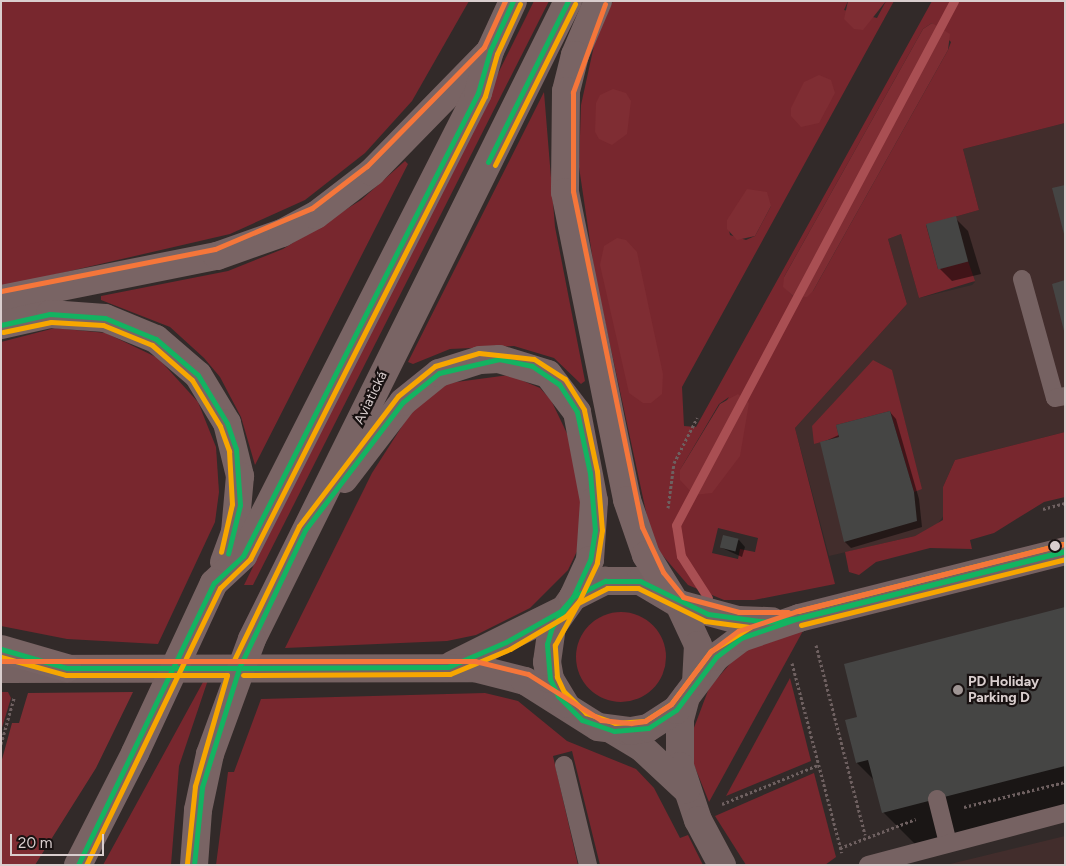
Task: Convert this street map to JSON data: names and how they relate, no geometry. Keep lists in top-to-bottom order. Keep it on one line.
{"streets":{"main road":["Aviatická"]},"places":["PD Holiday Parking D"],"scale_bar":"20 m"}
